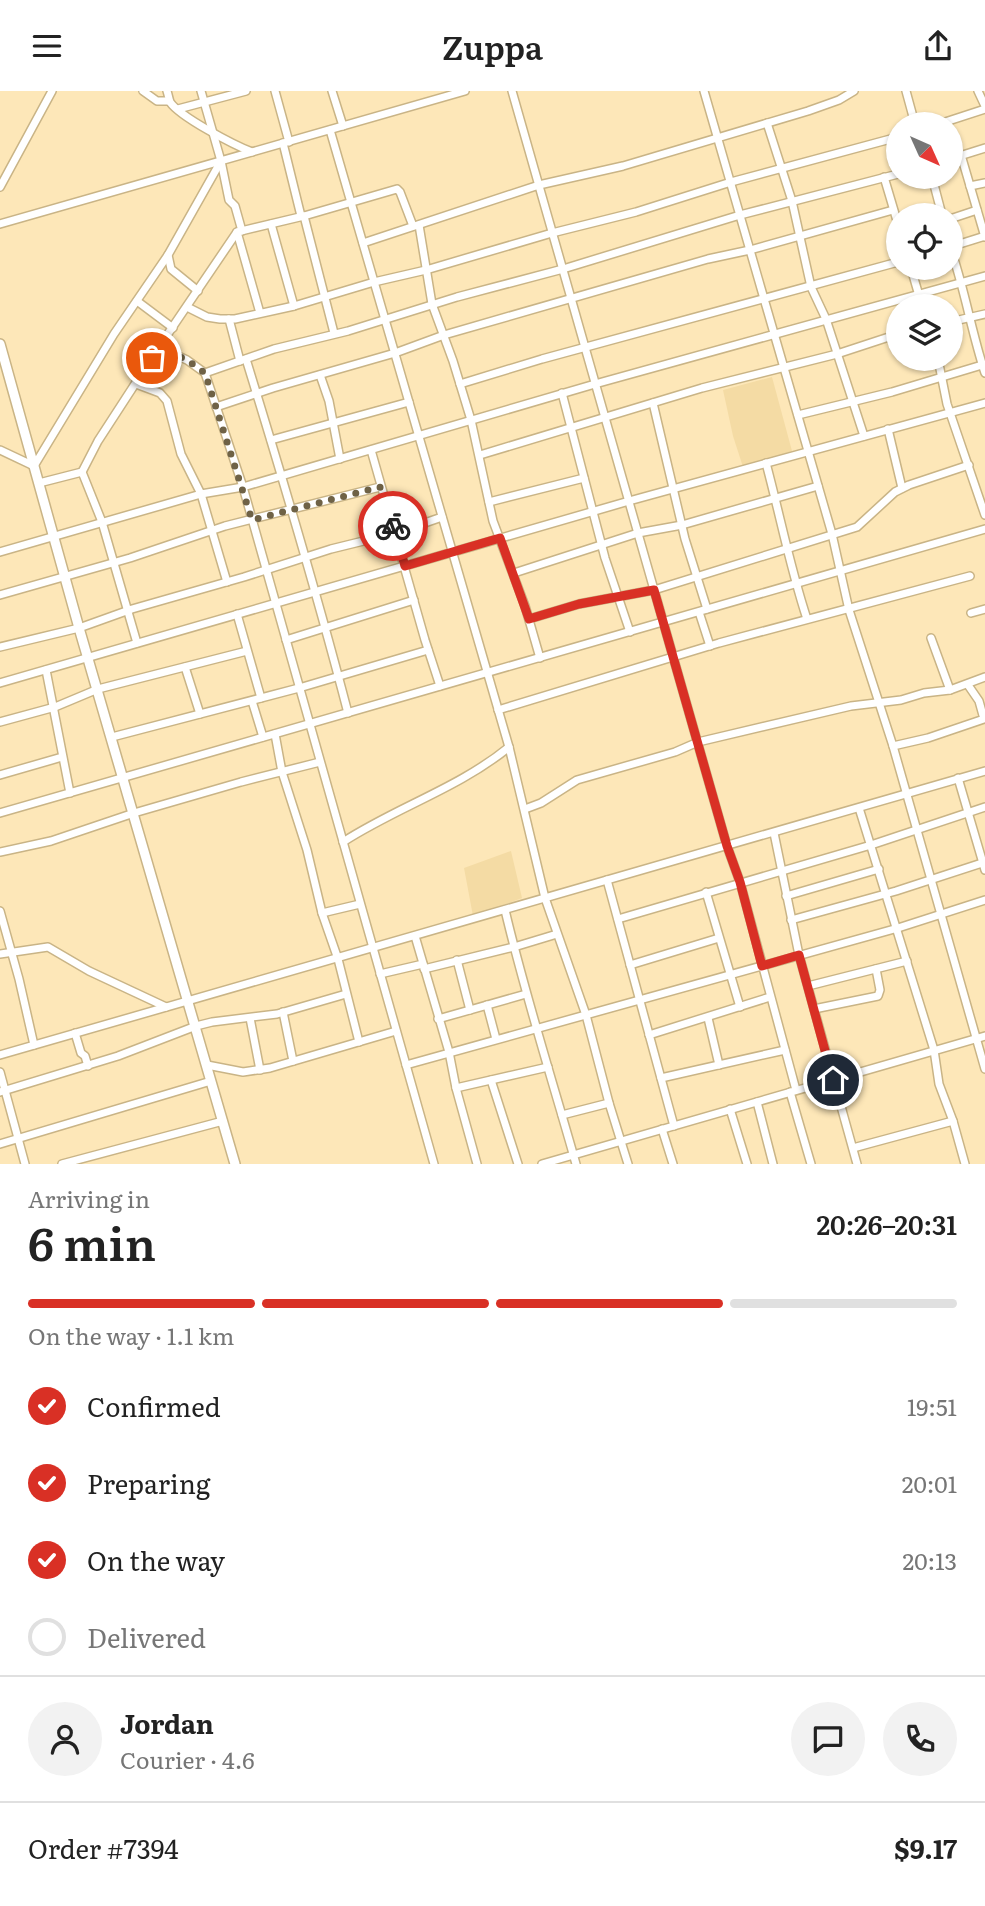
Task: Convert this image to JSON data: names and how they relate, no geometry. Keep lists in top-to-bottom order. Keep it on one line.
{"north":"bottom right","page":{"header":"Zuppa","heading":["6 min","Arriving in","20:26–20:31"],"panel":["Jordan","Courier · 4.6","Order #7394","$9.17"],"bar":"On the way · 1.1 km","list":[["Confirmed","19:51"],["Preparing","20:01"],["On the way","20:13"],"Delivered"]}}
